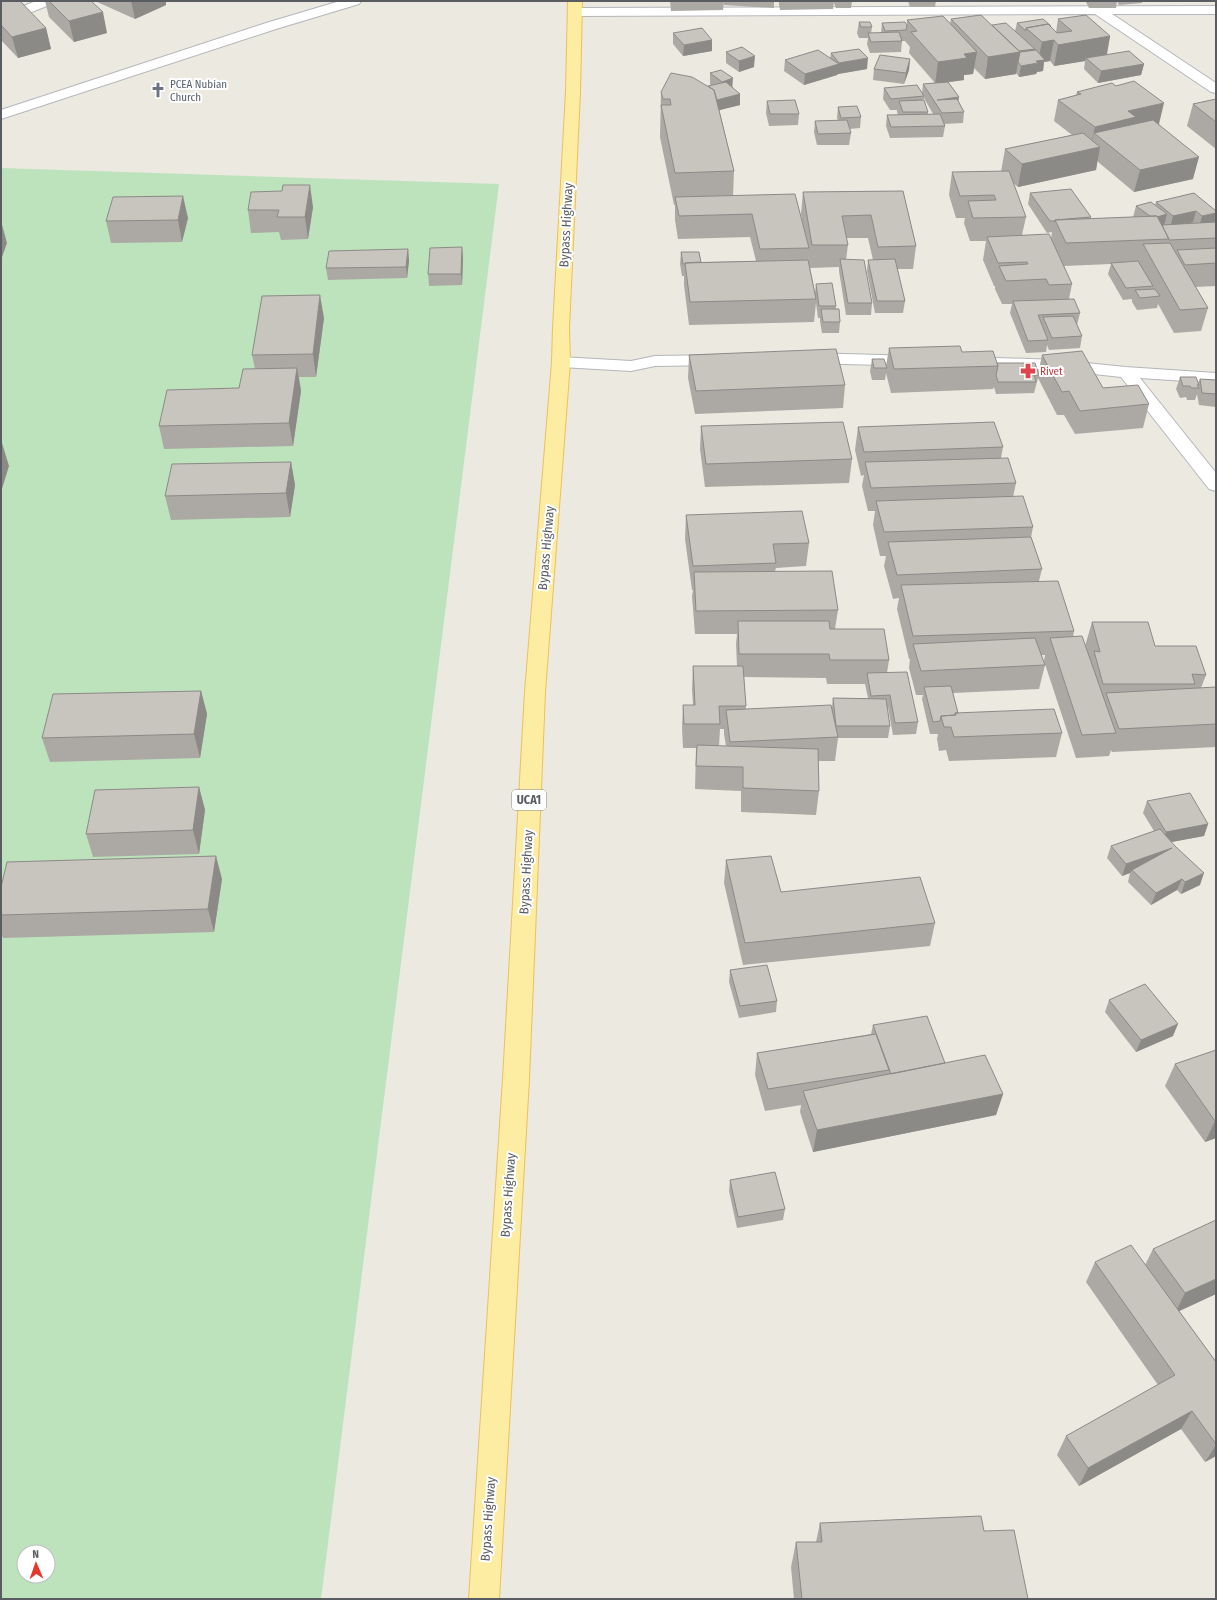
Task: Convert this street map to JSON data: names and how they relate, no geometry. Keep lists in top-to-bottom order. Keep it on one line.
{"streets":{"main road":["Bypass Highway","UCA1"]},"places":{"church":["PCEA Nubian Church"],"pharmacy":["Rivet"]},"north":"top"}
